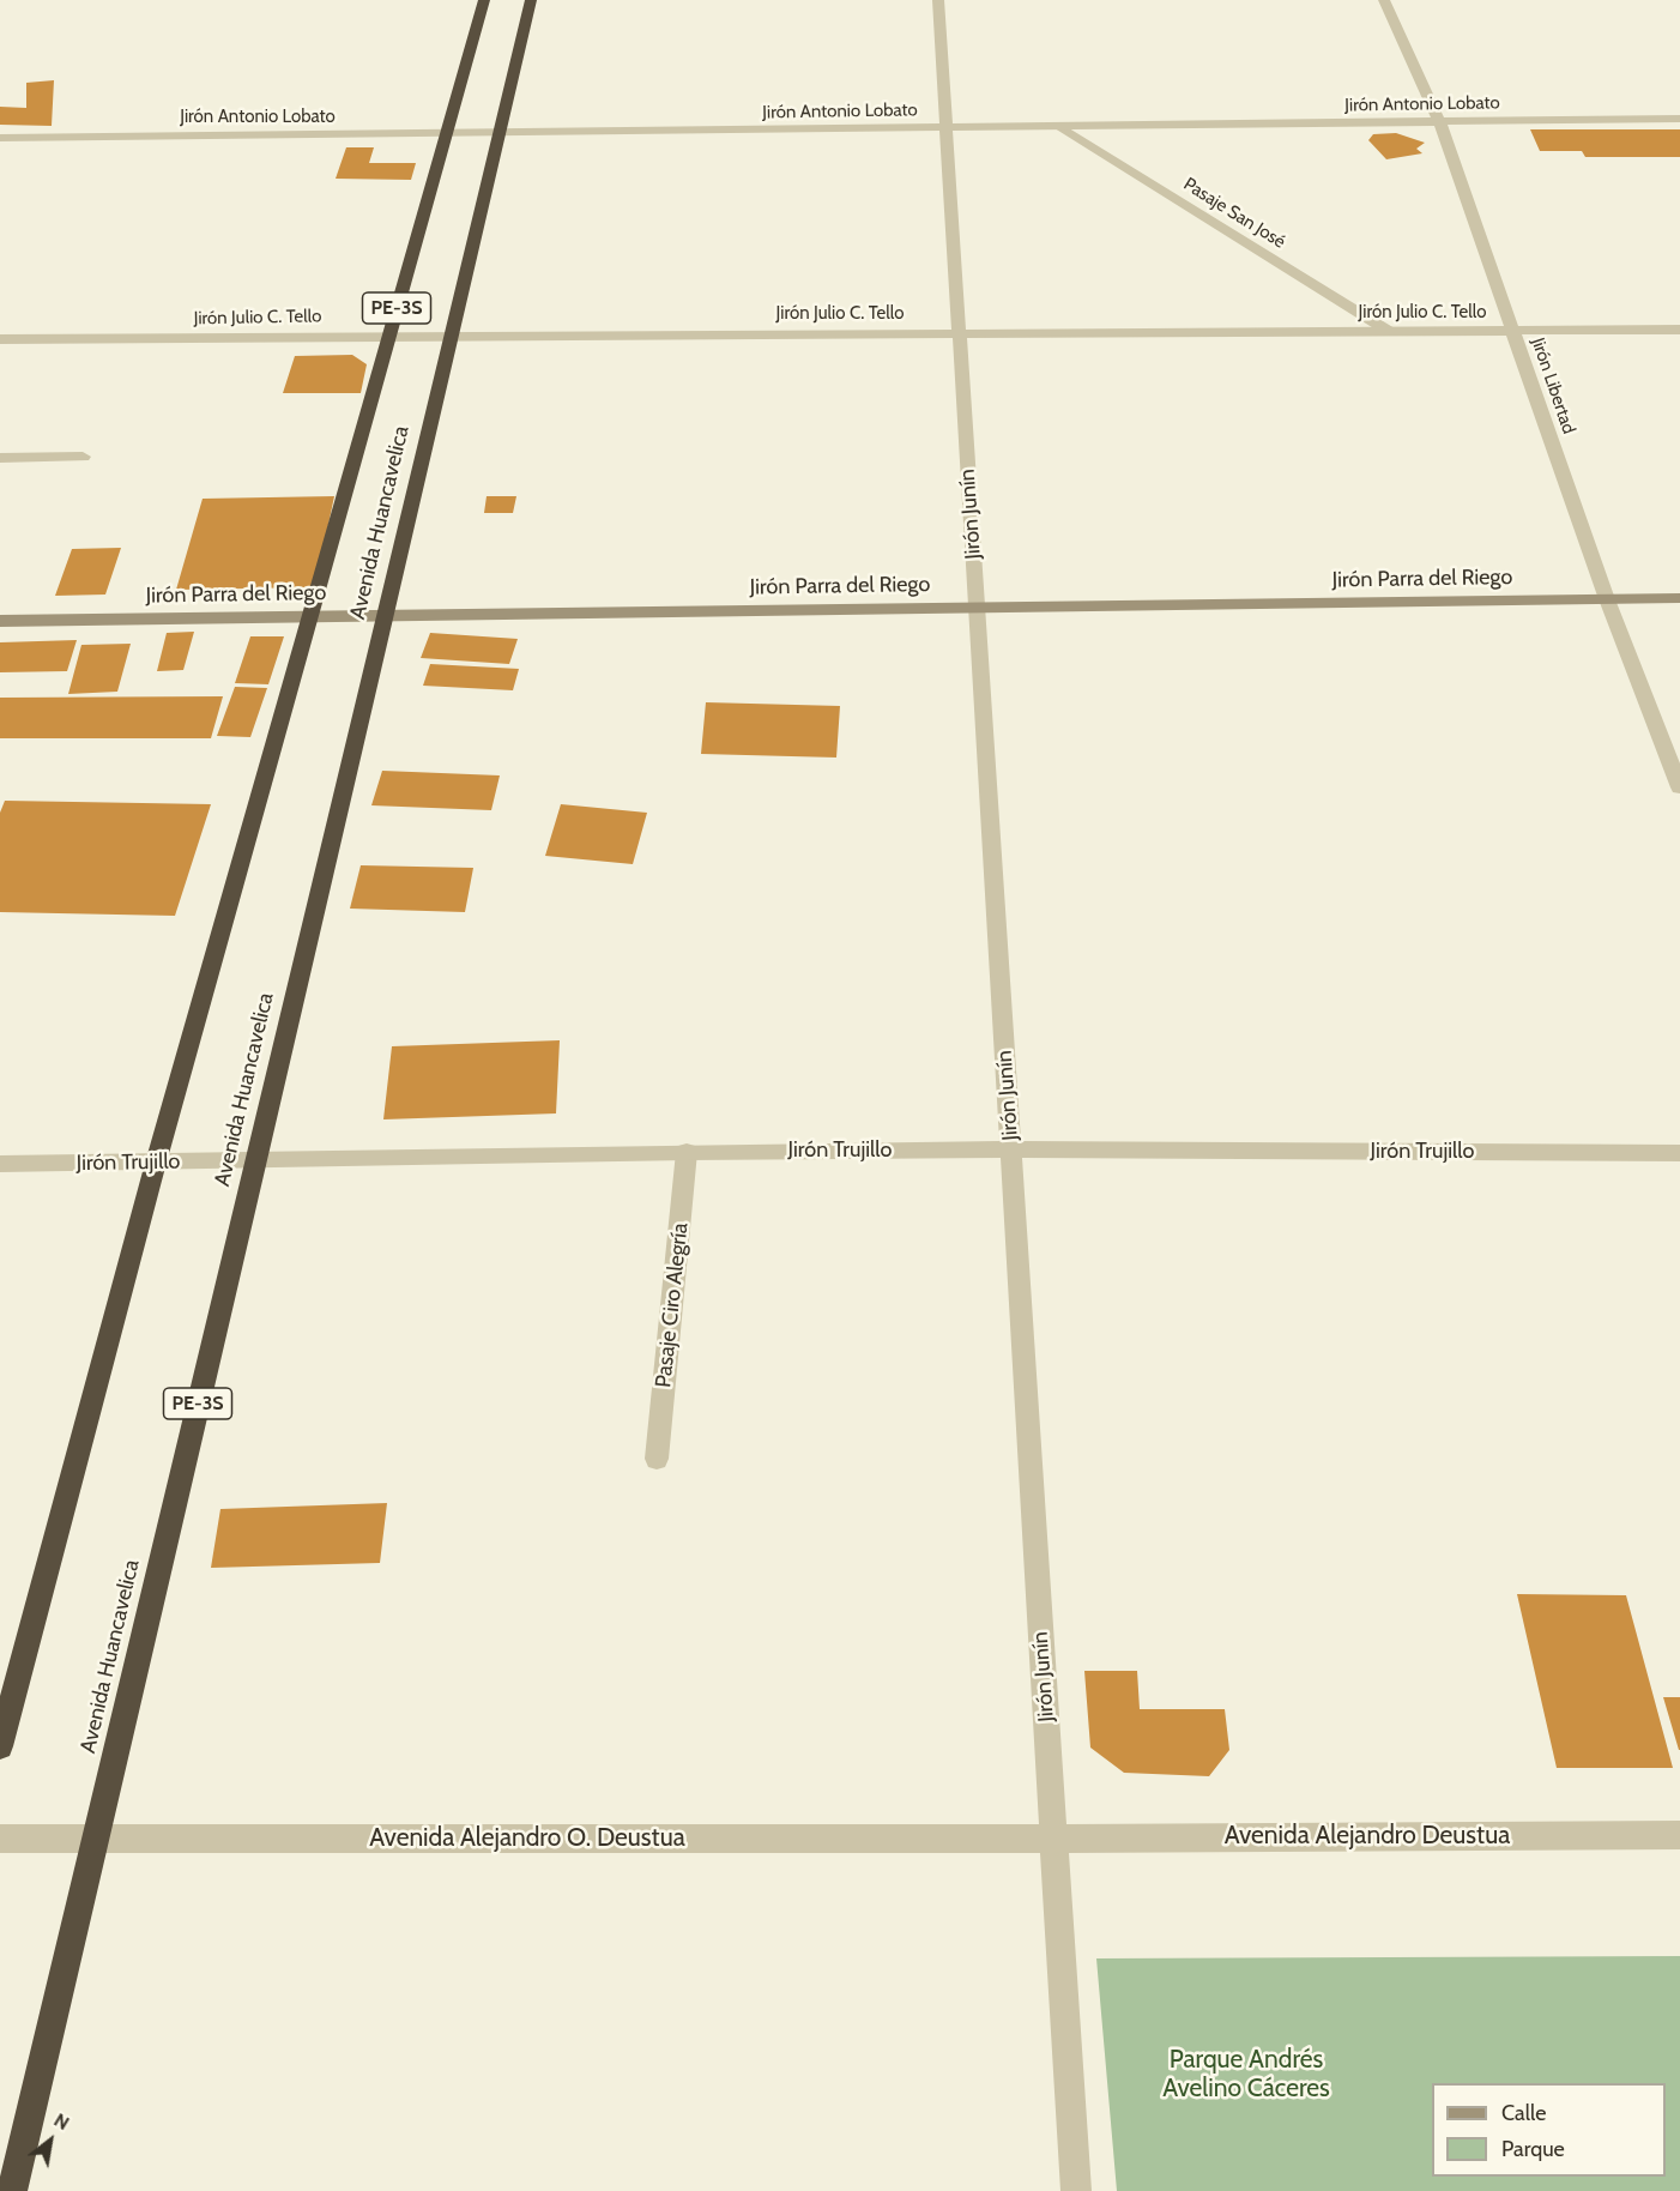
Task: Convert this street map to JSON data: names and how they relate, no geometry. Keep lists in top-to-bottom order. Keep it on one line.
{"streets":{"highway":["PE-3S","Avenida Huancavelica"],"street":["Jirón Antonio Lobato","Pasaje San José","Jirón Julio C. Tello","Jirón Libertad","Jirón Junín","Jirón Parra del Riego","Jirón Trujillo","Pasaje Ciro Alegría","Avenida Alejandro Deustua","Avenida Alejandro O. Deustua"]},"crossings":[["Jirón Antonio Lobato","Pasaje San José"],["Jirón Antonio Lobato","Jirón Libertad"],["Jirón Antonio Lobato","Jirón Junín"],["Jirón Antonio Lobato","Avenida Huancavelica"],["Pasaje San José","Jirón Julio C. Tello"],["Jirón Julio C. Tello","Jirón Libertad"],["Jirón Julio C. Tello","Jirón Junín"],["Jirón Julio C. Tello","Avenida Huancavelica"],["Jirón Libertad","Jirón Parra del Riego"],["Jirón Junín","Jirón Parra del Riego"],["Jirón Junín","Jirón Trujillo"],["Jirón Junín","Avenida Alejandro Deustua"],["Jirón Junín","Avenida Alejandro O. Deustua"],["Avenida Huancavelica","Jirón Parra del Riego"],["Avenida Huancavelica","Jirón Trujillo"],["Avenida Huancavelica","Avenida Alejandro O. Deustua"],["Jirón Trujillo","Pasaje Ciro Alegría"],["Avenida Alejandro Deustua","Avenida Alejandro O. Deustua"]],"parks":["Parque Andrés Avelino Cáceres"],"legend":["Calle","Parque"],"north":"top right"}
